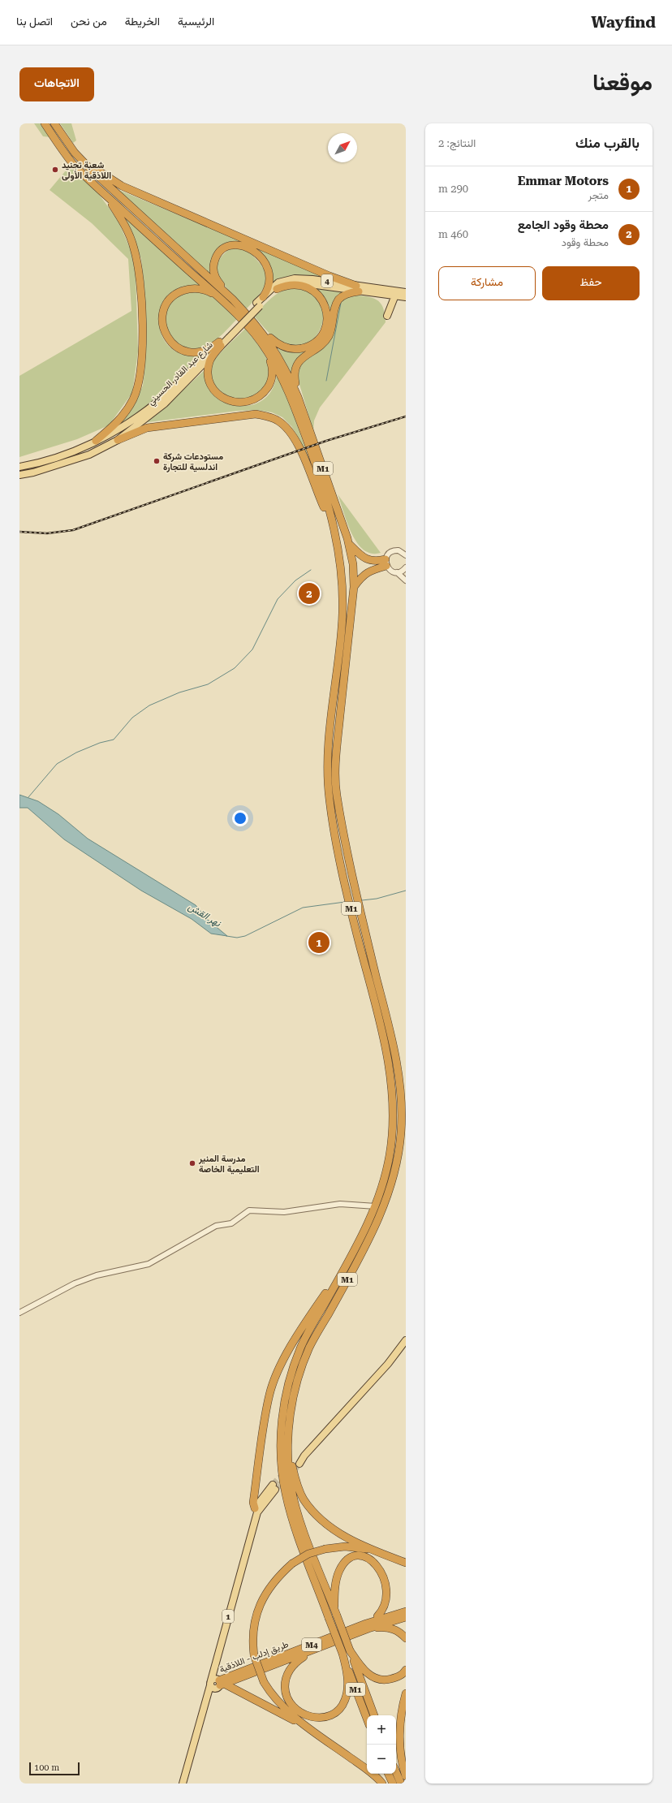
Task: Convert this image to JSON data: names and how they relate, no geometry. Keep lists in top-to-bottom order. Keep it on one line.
{"streets":{"highway":["M1","M4","طريق إدلب - اللاذقية"],"main road":["4","شارع عبد القادر الحسيني","1"]},"crossings":[["4","شارع عبد القادر الحسيني"],["1","طريق إدلب - اللاذقية"]],"water":["نهر القش"],"places":["شعبة تجنيد اللاذقية الأولى","مستودعات شركة اندلسية للتجارة","مدرسة المنير التعليمية الخاصة"],"scale_bar":"100 m","north":"top right","page":{"header":"Wayfind","nav":["الرئيسية","الخريطة","من نحن","اتصل بنا"],"title":"موقعنا","buttons":["الاتجاهات",["حفظ","مشاركة"]],"heading":["بالقرب منك","النتائج: 2"],"list":[{"mark":"1","name":"Emmar Motors","note":"متجر","value":"290 m"},{"mark":"2","name":"محطة وقود الجامع","note":"محطة وقود","value":"460 m"}],"pins":["2","1"],"map_buttons":["+","−"],"scale":"100 m"}}
